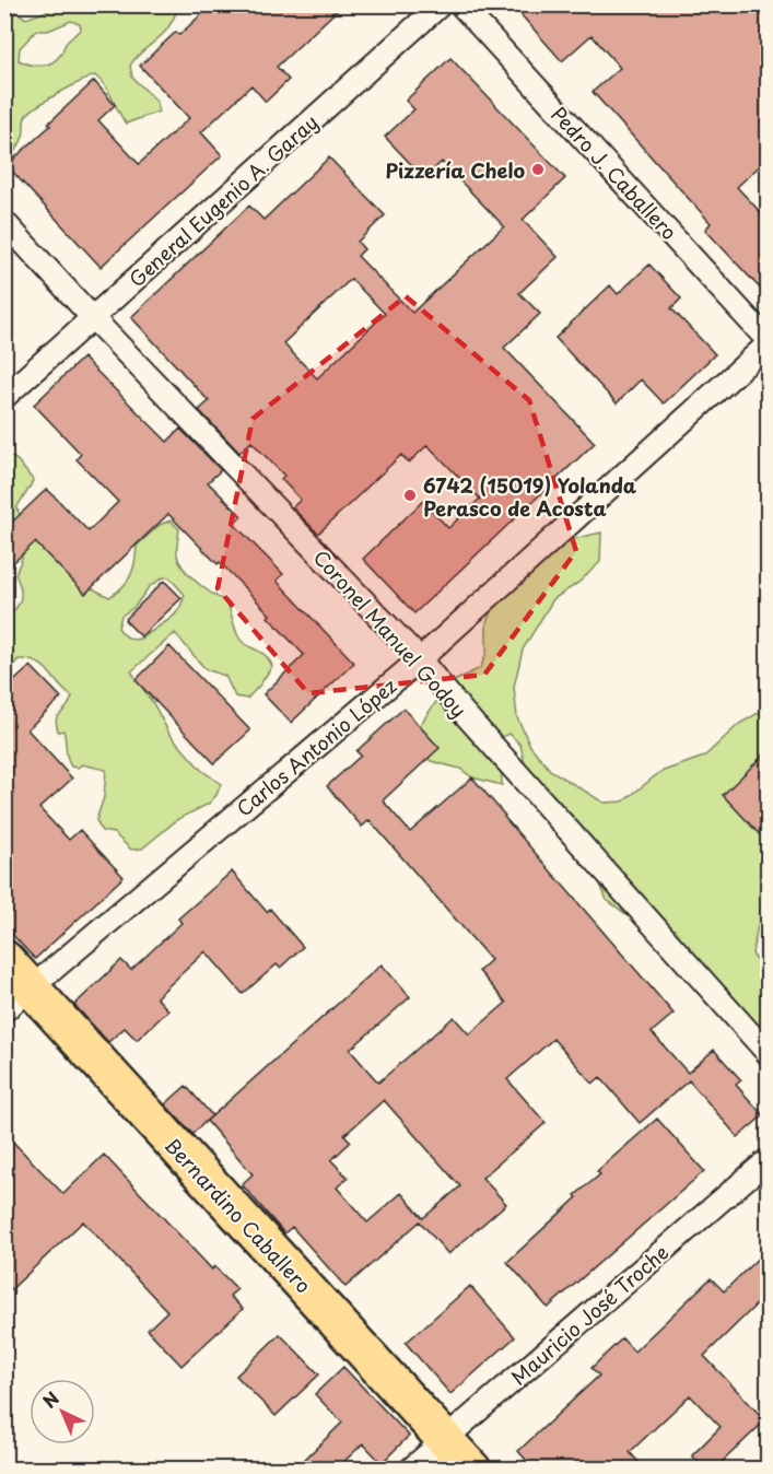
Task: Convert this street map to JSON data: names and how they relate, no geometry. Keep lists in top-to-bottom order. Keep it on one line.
{"streets":{"highway":["Bernardino Caballero"],"street":["Pedro J. Caballero","General Eugenio A. Garay","Coronel Manuel Godoy","Carlos Antonio López","Mauricio José Troche"]},"crossings":[["General Eugenio A. Garay","Coronel Manuel Godoy"],["Coronel Manuel Godoy","Carlos Antonio López"],["Carlos Antonio López","Bernardino Caballero"],["Bernardino Caballero","Mauricio José Troche"]],"places":["Pizzería Chelo","6742 (15019) Yolanda Perasco de Acosta"],"north":"top left"}
